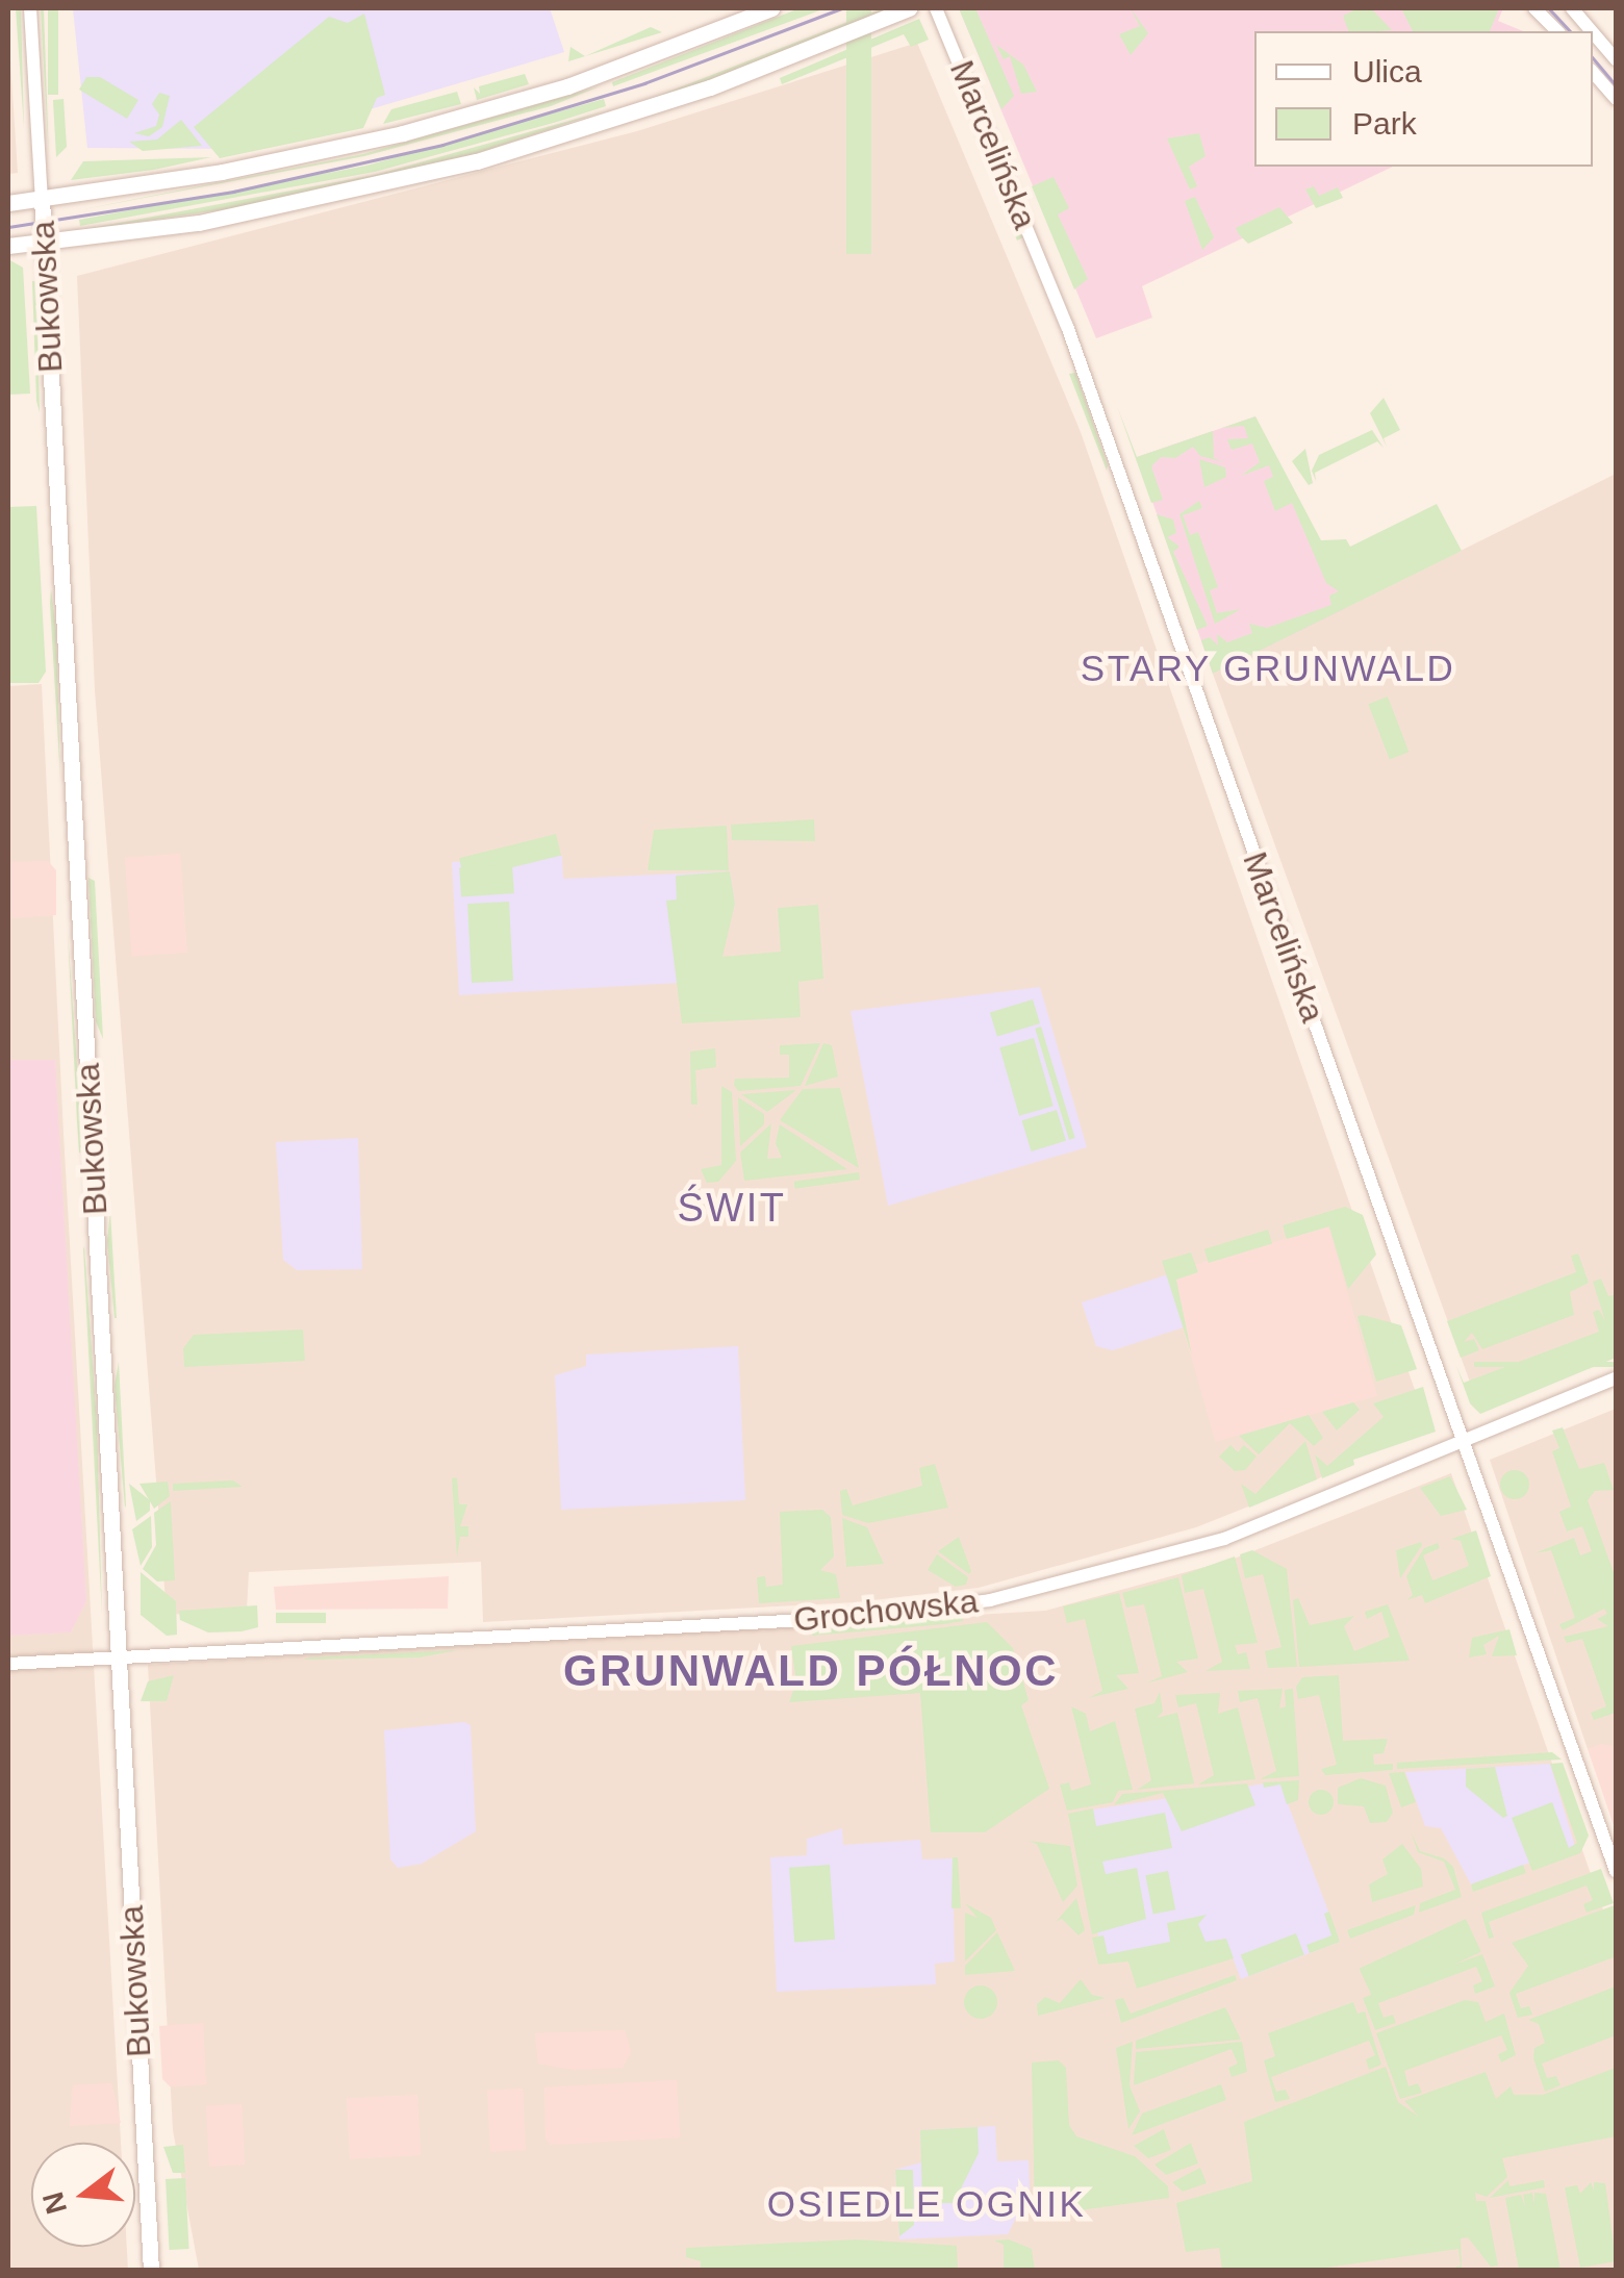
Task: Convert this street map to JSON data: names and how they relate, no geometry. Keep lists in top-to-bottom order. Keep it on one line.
{"streets":{"main road":["Bukowska"],"street":["Marcelińska","Grochowska"]},"crossings":[["Marcelińska","Grochowska"],["Bukowska","Grochowska"]],"districts":["STARY GRUNWALD","ŚWIT","GRUNWALD PÓŁNOC","OSIEDLE OGNIK"],"legend":["Ulica","Park"],"north":"left"}
